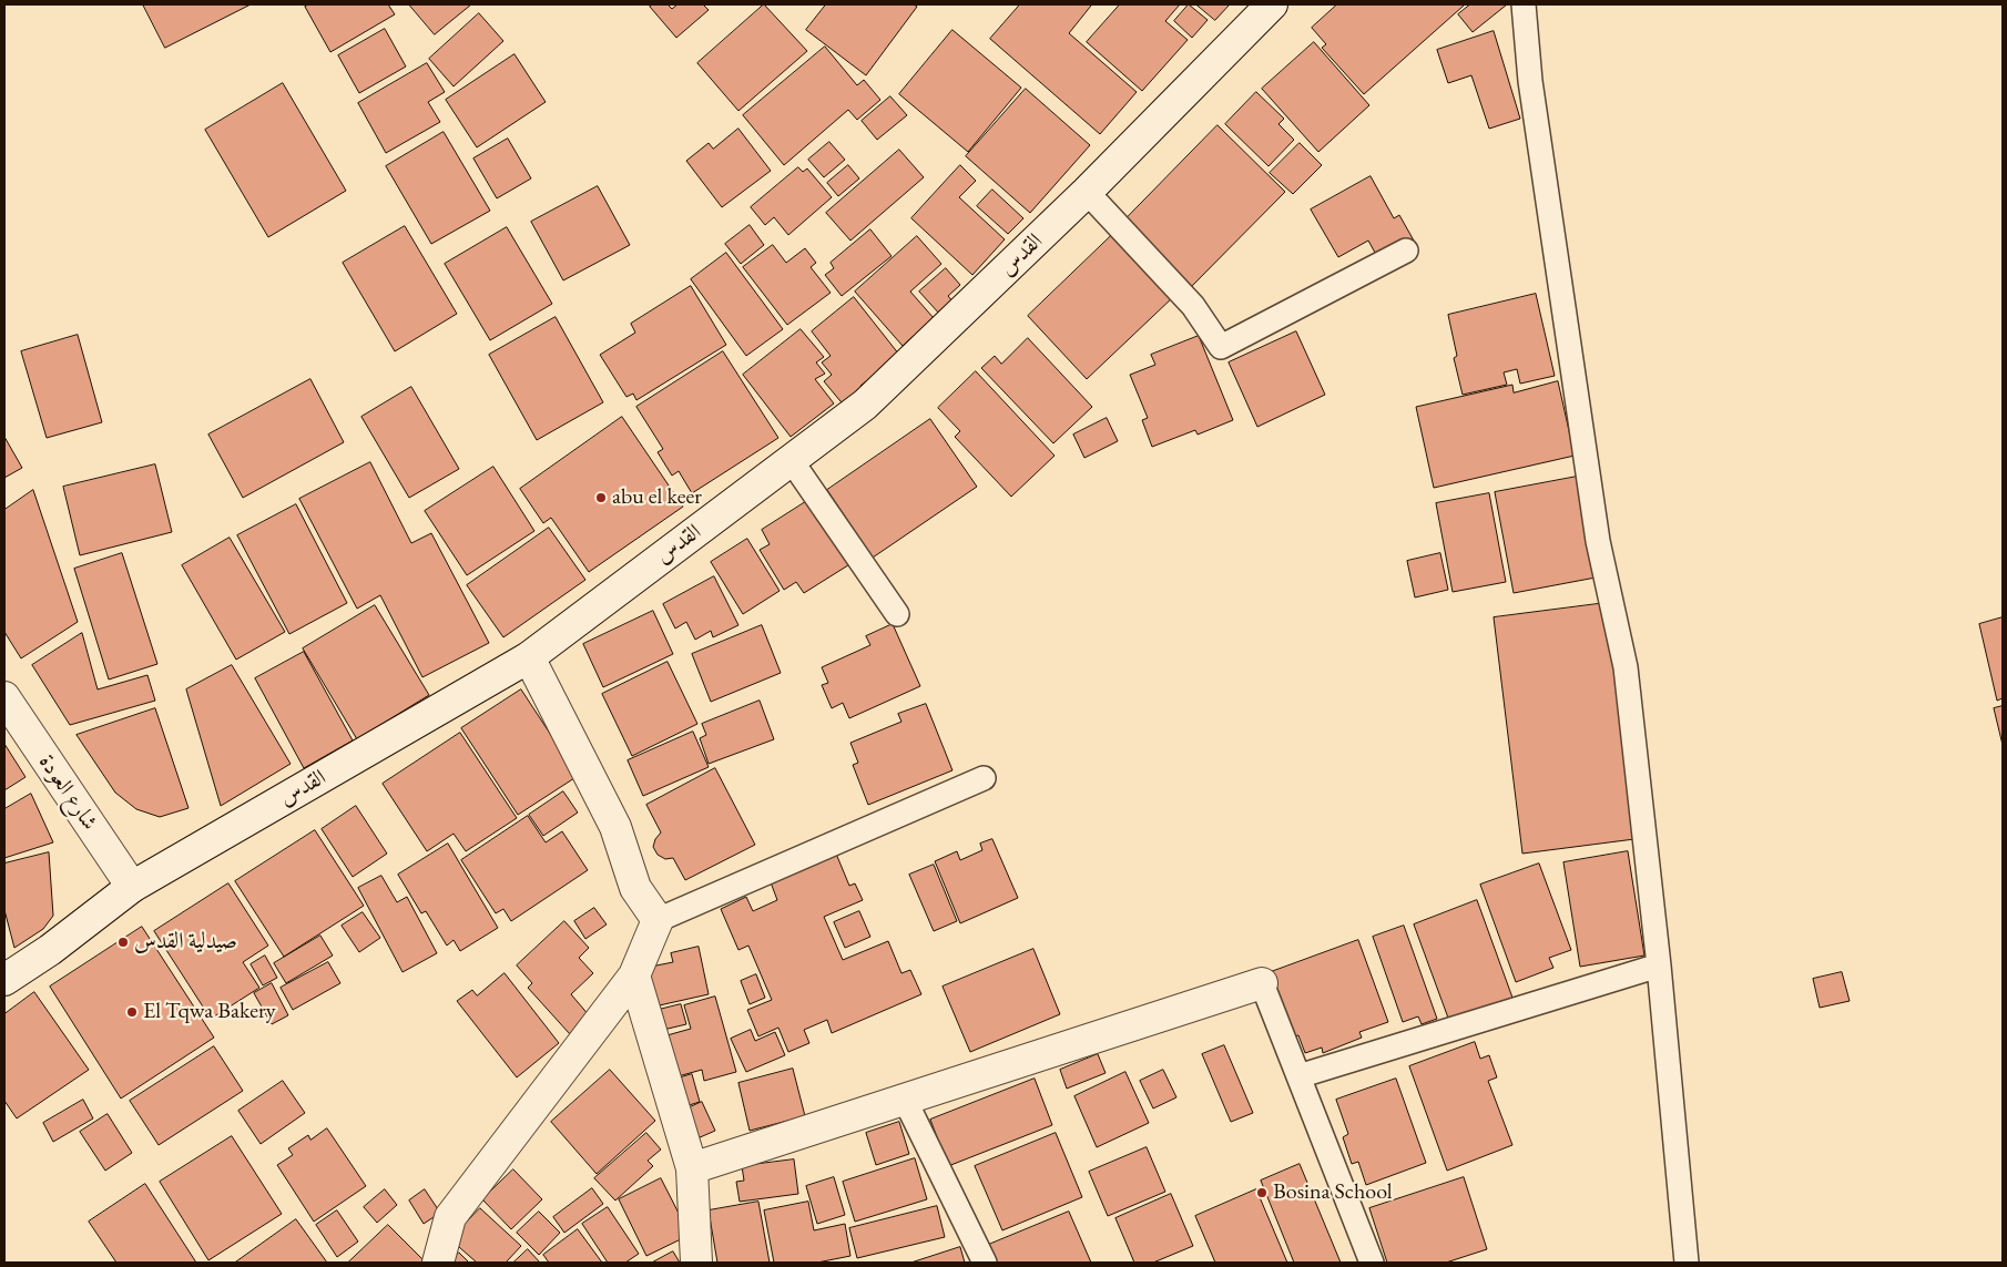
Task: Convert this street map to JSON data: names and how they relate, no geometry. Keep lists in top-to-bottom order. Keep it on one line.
{"streets":{"street":["القدس","شارع العودة"]},"crossings":[["القدس","شارع العودة"]],"places":["abu el keer","صيدلية القدس","El Tqwa Bakery","Bosina School"]}
